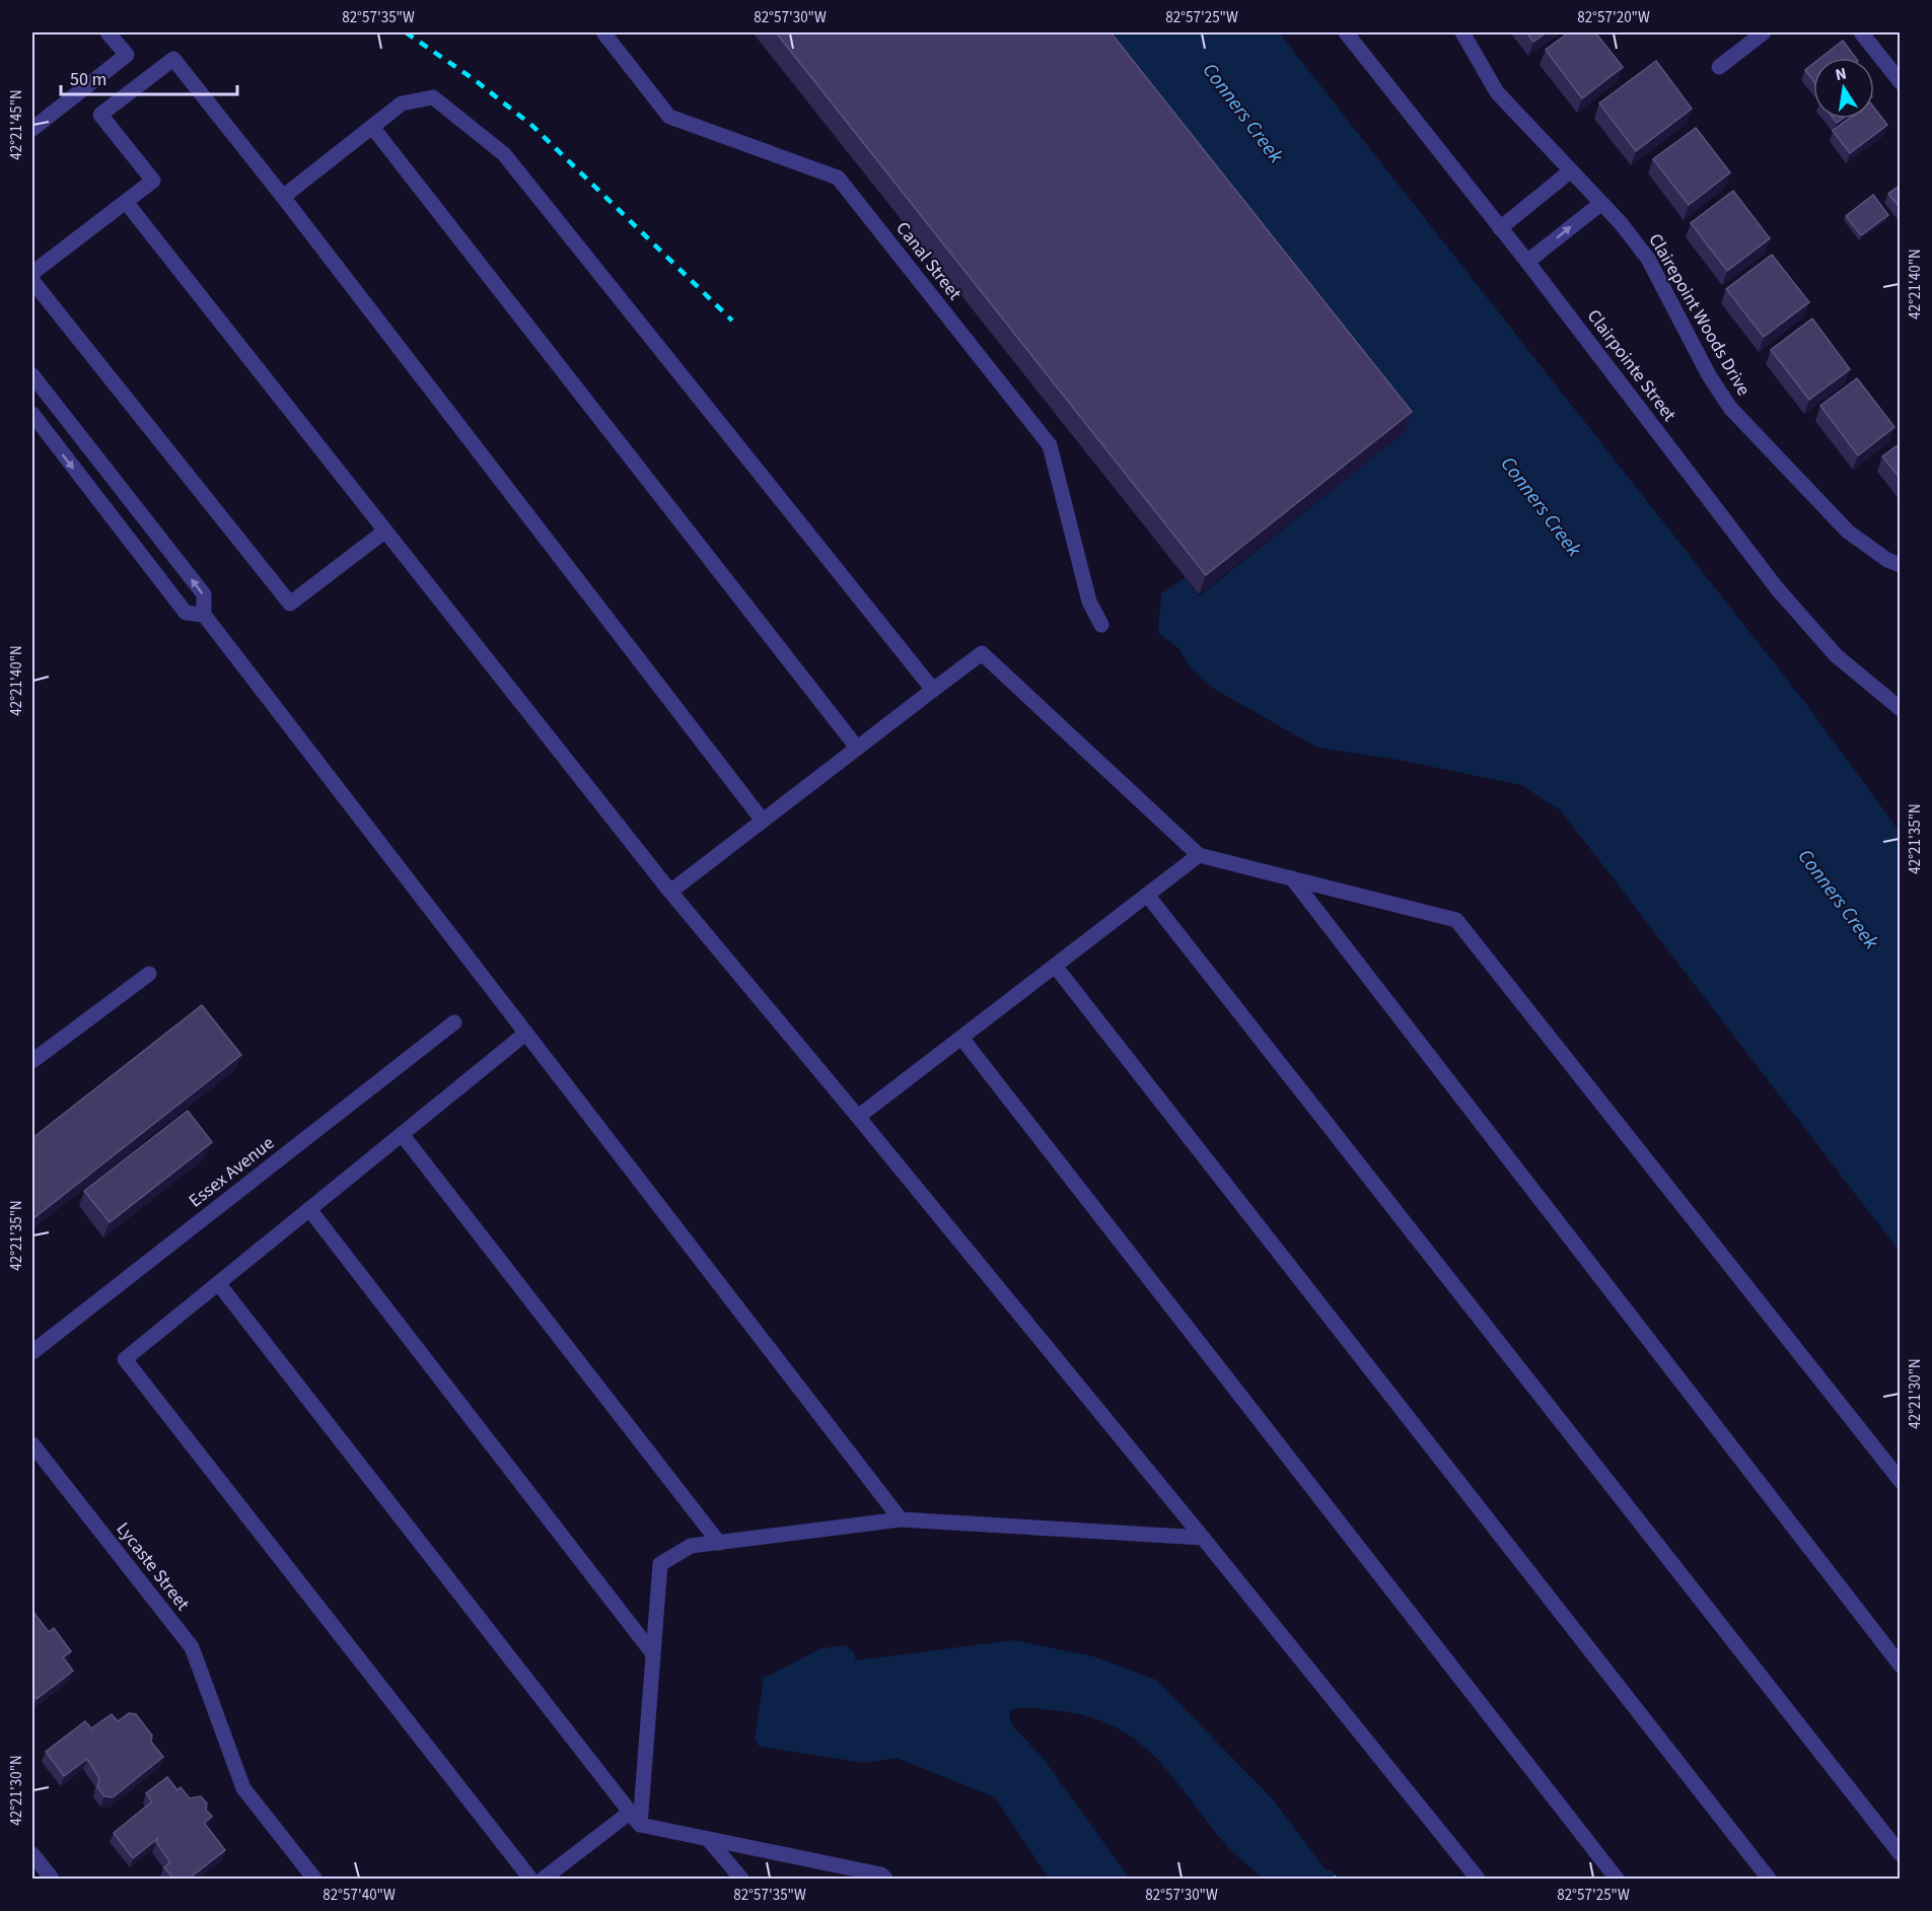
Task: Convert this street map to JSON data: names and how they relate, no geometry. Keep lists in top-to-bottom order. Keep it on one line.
{"streets":{"street":["Canal Street","Clairepoint Woods Drive","Clairpointe Street","Essex Avenue","Lycaste Street"]},"water":["Conners Creek"],"scale_bar":"50 m","north":"top","coordinates":["82°57'35\"W","82°57'30\"W","82°57'25\"W","82°57'20\"W","42°21'45\"N","42°21'40\"N","42°21'35\"N","42°21'30\"N","82°57'40\"W"]}
